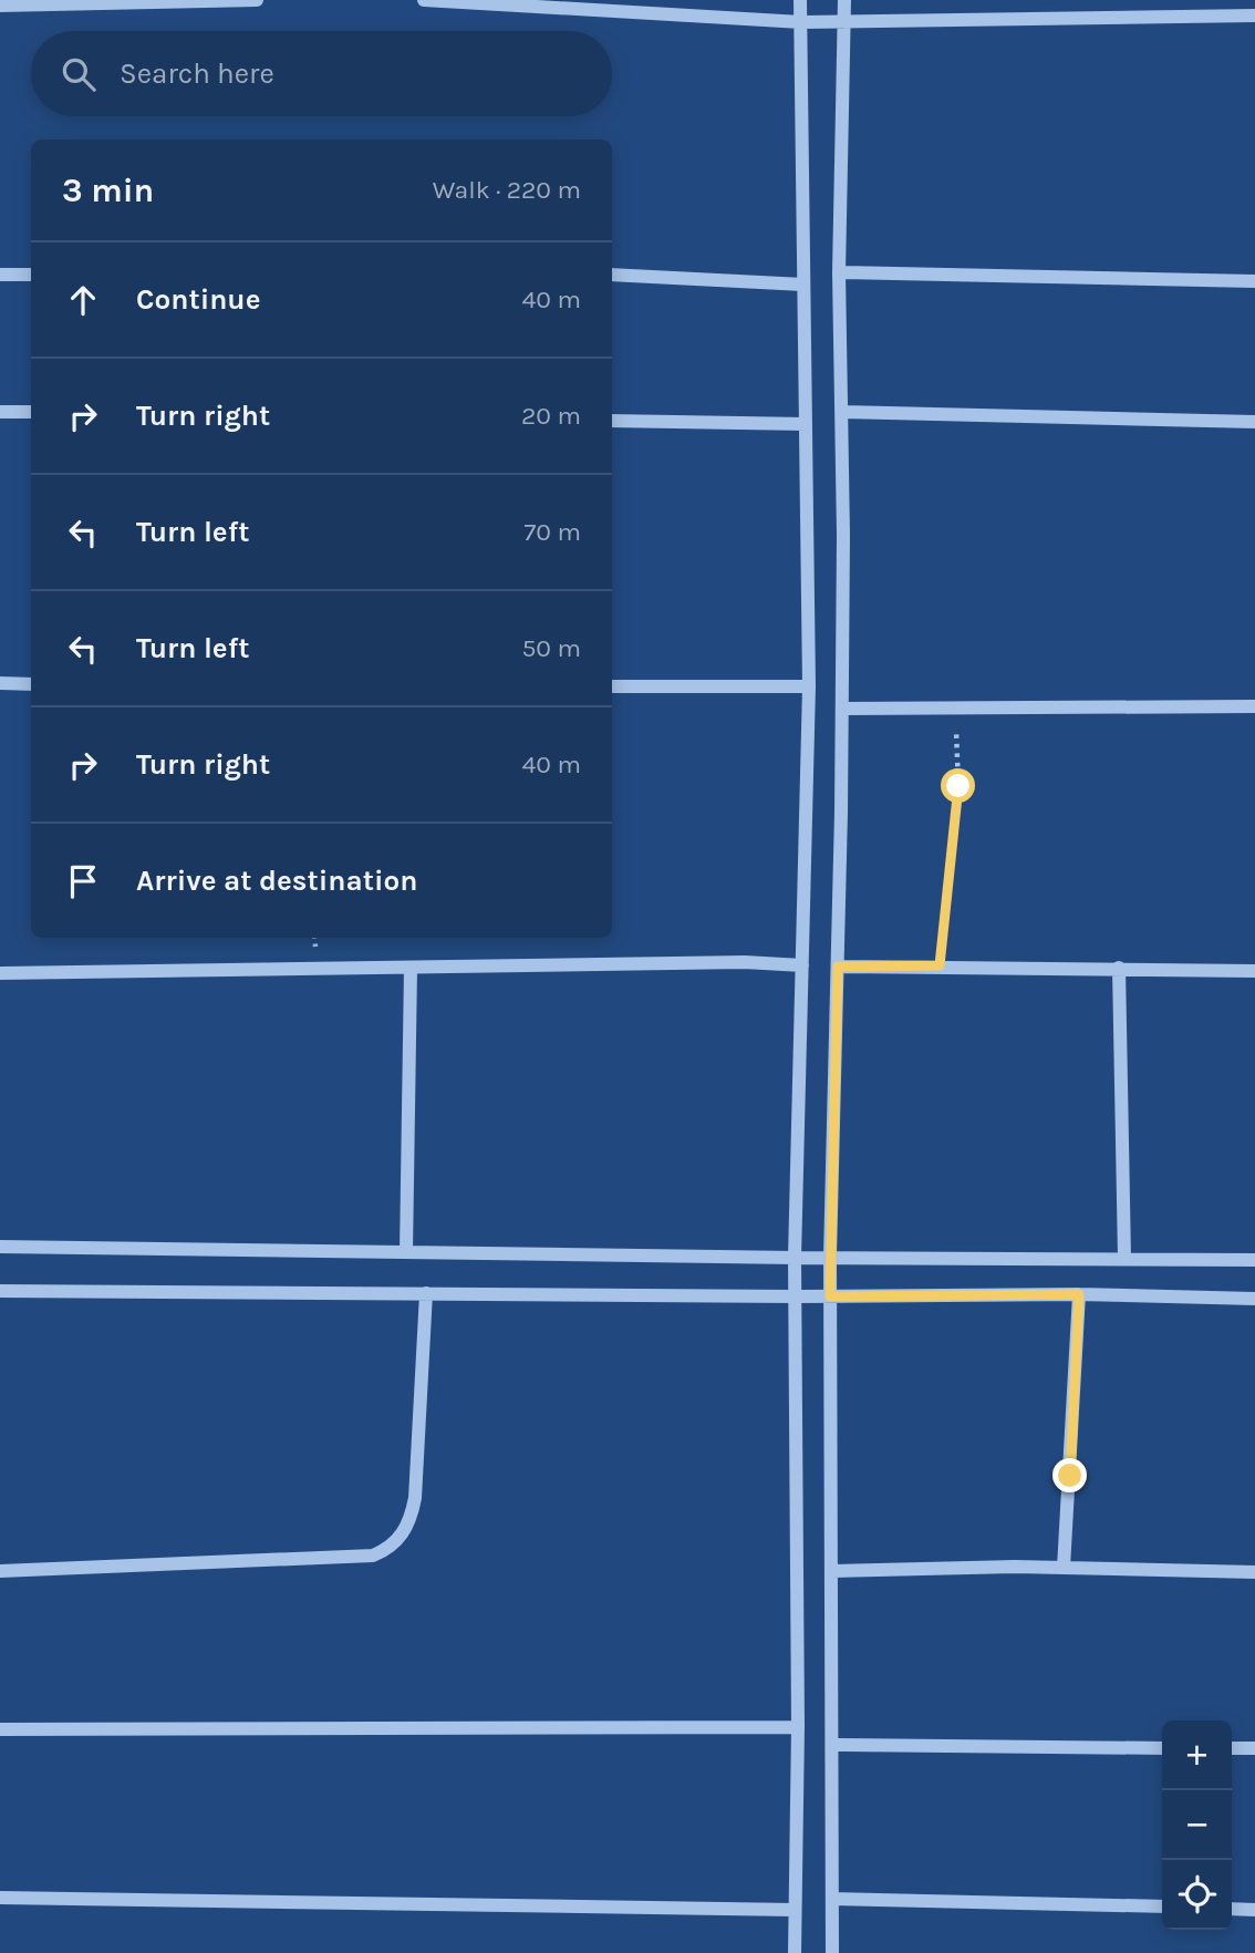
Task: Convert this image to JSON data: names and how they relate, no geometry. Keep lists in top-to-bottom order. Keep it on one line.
{"page":{"search":"Search here","heading":["3 min","Walk · 220 m"],"list":[["Continue","40 m"],["Turn right","20 m"],["Turn left","70 m"],["Turn left","50 m"],["Turn right","40 m"],"Arrive at destination"],"map_buttons":["+","−"]}}
